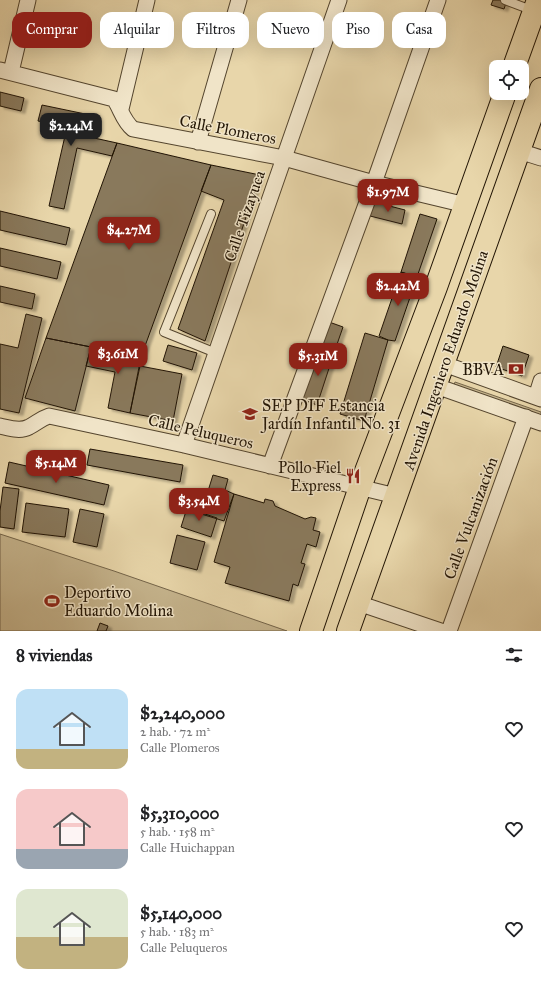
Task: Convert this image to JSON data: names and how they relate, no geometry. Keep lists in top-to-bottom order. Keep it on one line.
{"streets":{"main road":["Avenida Ingeniero Eduardo Molina"],"street":["Calle Plomeros","Calle Tizayuca","Calle Peluqueros","Calle Vulcanización"]},"crossings":[["Calle Plomeros","Calle Tizayuca"],["Calle Plomeros","Avenida Ingeniero Eduardo Molina"],["Calle Tizayuca","Calle Peluqueros"],["Avenida Ingeniero Eduardo Molina","Calle Peluqueros"]],"places":{"bank":["BBVA"],"school or university":["SEP DIF Estancia Jardín Infantil No. 31"],"restaurant":["Pollo Fiel Express"],"sports":["Deportivo Eduardo Molina"]},"page":{"chip":["Comprar","Alquilar","Filtros","Nuevo","Piso","Casa"],"price":["$2.24M","$1.97M","$4.27M","$2.42M","$3.61M","$5.31M","$5.14M","$3.54M"],"heading":"8 viviendas","list":[{"name":"$2,240,000","note":"2 hab. · 72 m² · Calle Plomeros"},{"name":"$5,310,000","note":"5 hab. · 158 m² · Calle Huichappan"},{"name":"$5,140,000","note":"5 hab. · 183 m² · Calle Peluqueros"}]}}
